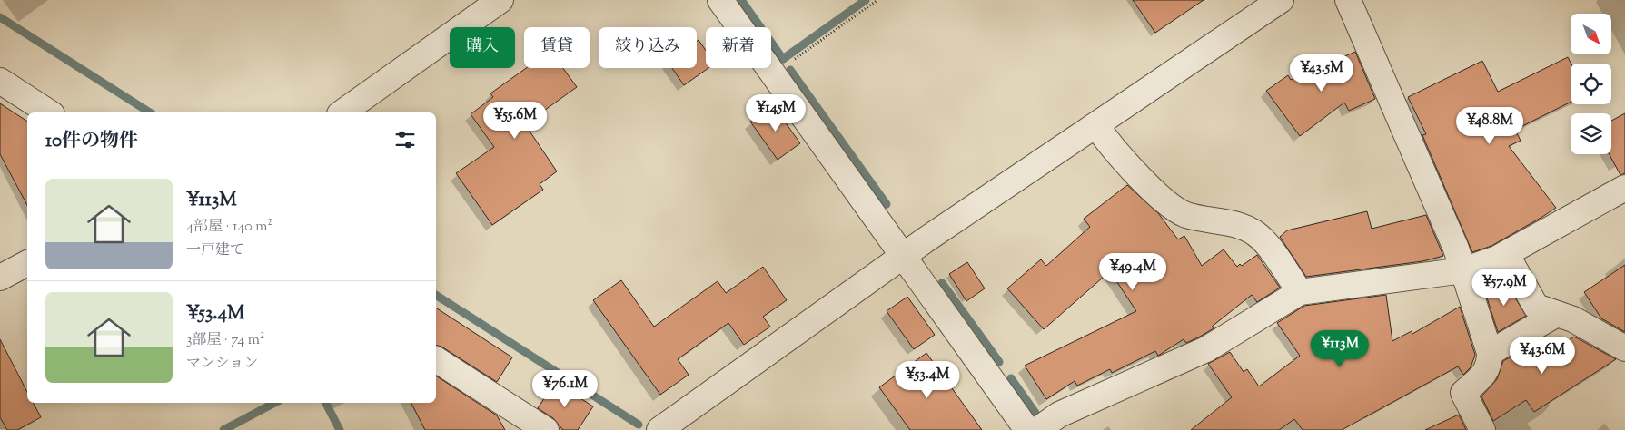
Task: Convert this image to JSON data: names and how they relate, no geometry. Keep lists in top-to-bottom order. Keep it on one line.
{"north":"bottom right","page":{"chip":["購入","賃貸","絞り込み","新着"],"price":["¥43.5M","¥145M","¥55.6M","¥48.8M","¥49.4M","¥57.9M","¥113M","¥43.6M","¥53.4M","¥76.1M"],"heading":"10件の物件","list":[{"name":"¥113M","note":"4部屋 · 140 m² · 一戸建て"},{"name":"¥53.4M","note":"3部屋 · 74 m² · マンション"}]}}
